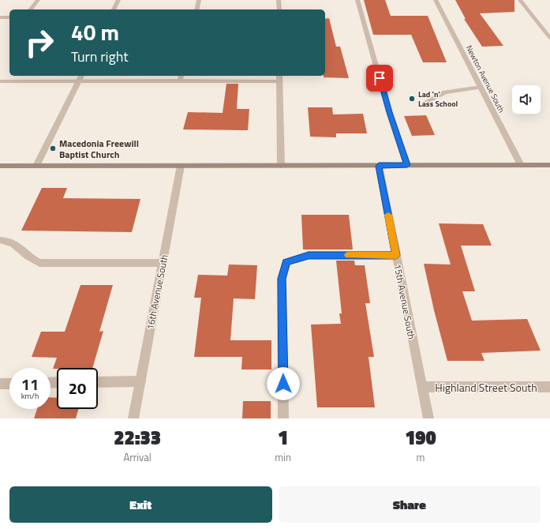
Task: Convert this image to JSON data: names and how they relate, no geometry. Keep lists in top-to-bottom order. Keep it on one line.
{"streets":{"street":["Newton Avenue South","16th Avenue South","15th Avenue South","Highland Street South"]},"crossings":[["15th Avenue South","Highland Street South"]],"places":["Lad 'n' Lass School","Macedonia Freewill Baptist Church"],"page":{"turn":["40 m","Turn right"],"speed":"11 km/h","limit":"20","eta":["22:33","Arrival","1","min","190","m"],"buttons":["Exit","Share"]}}
